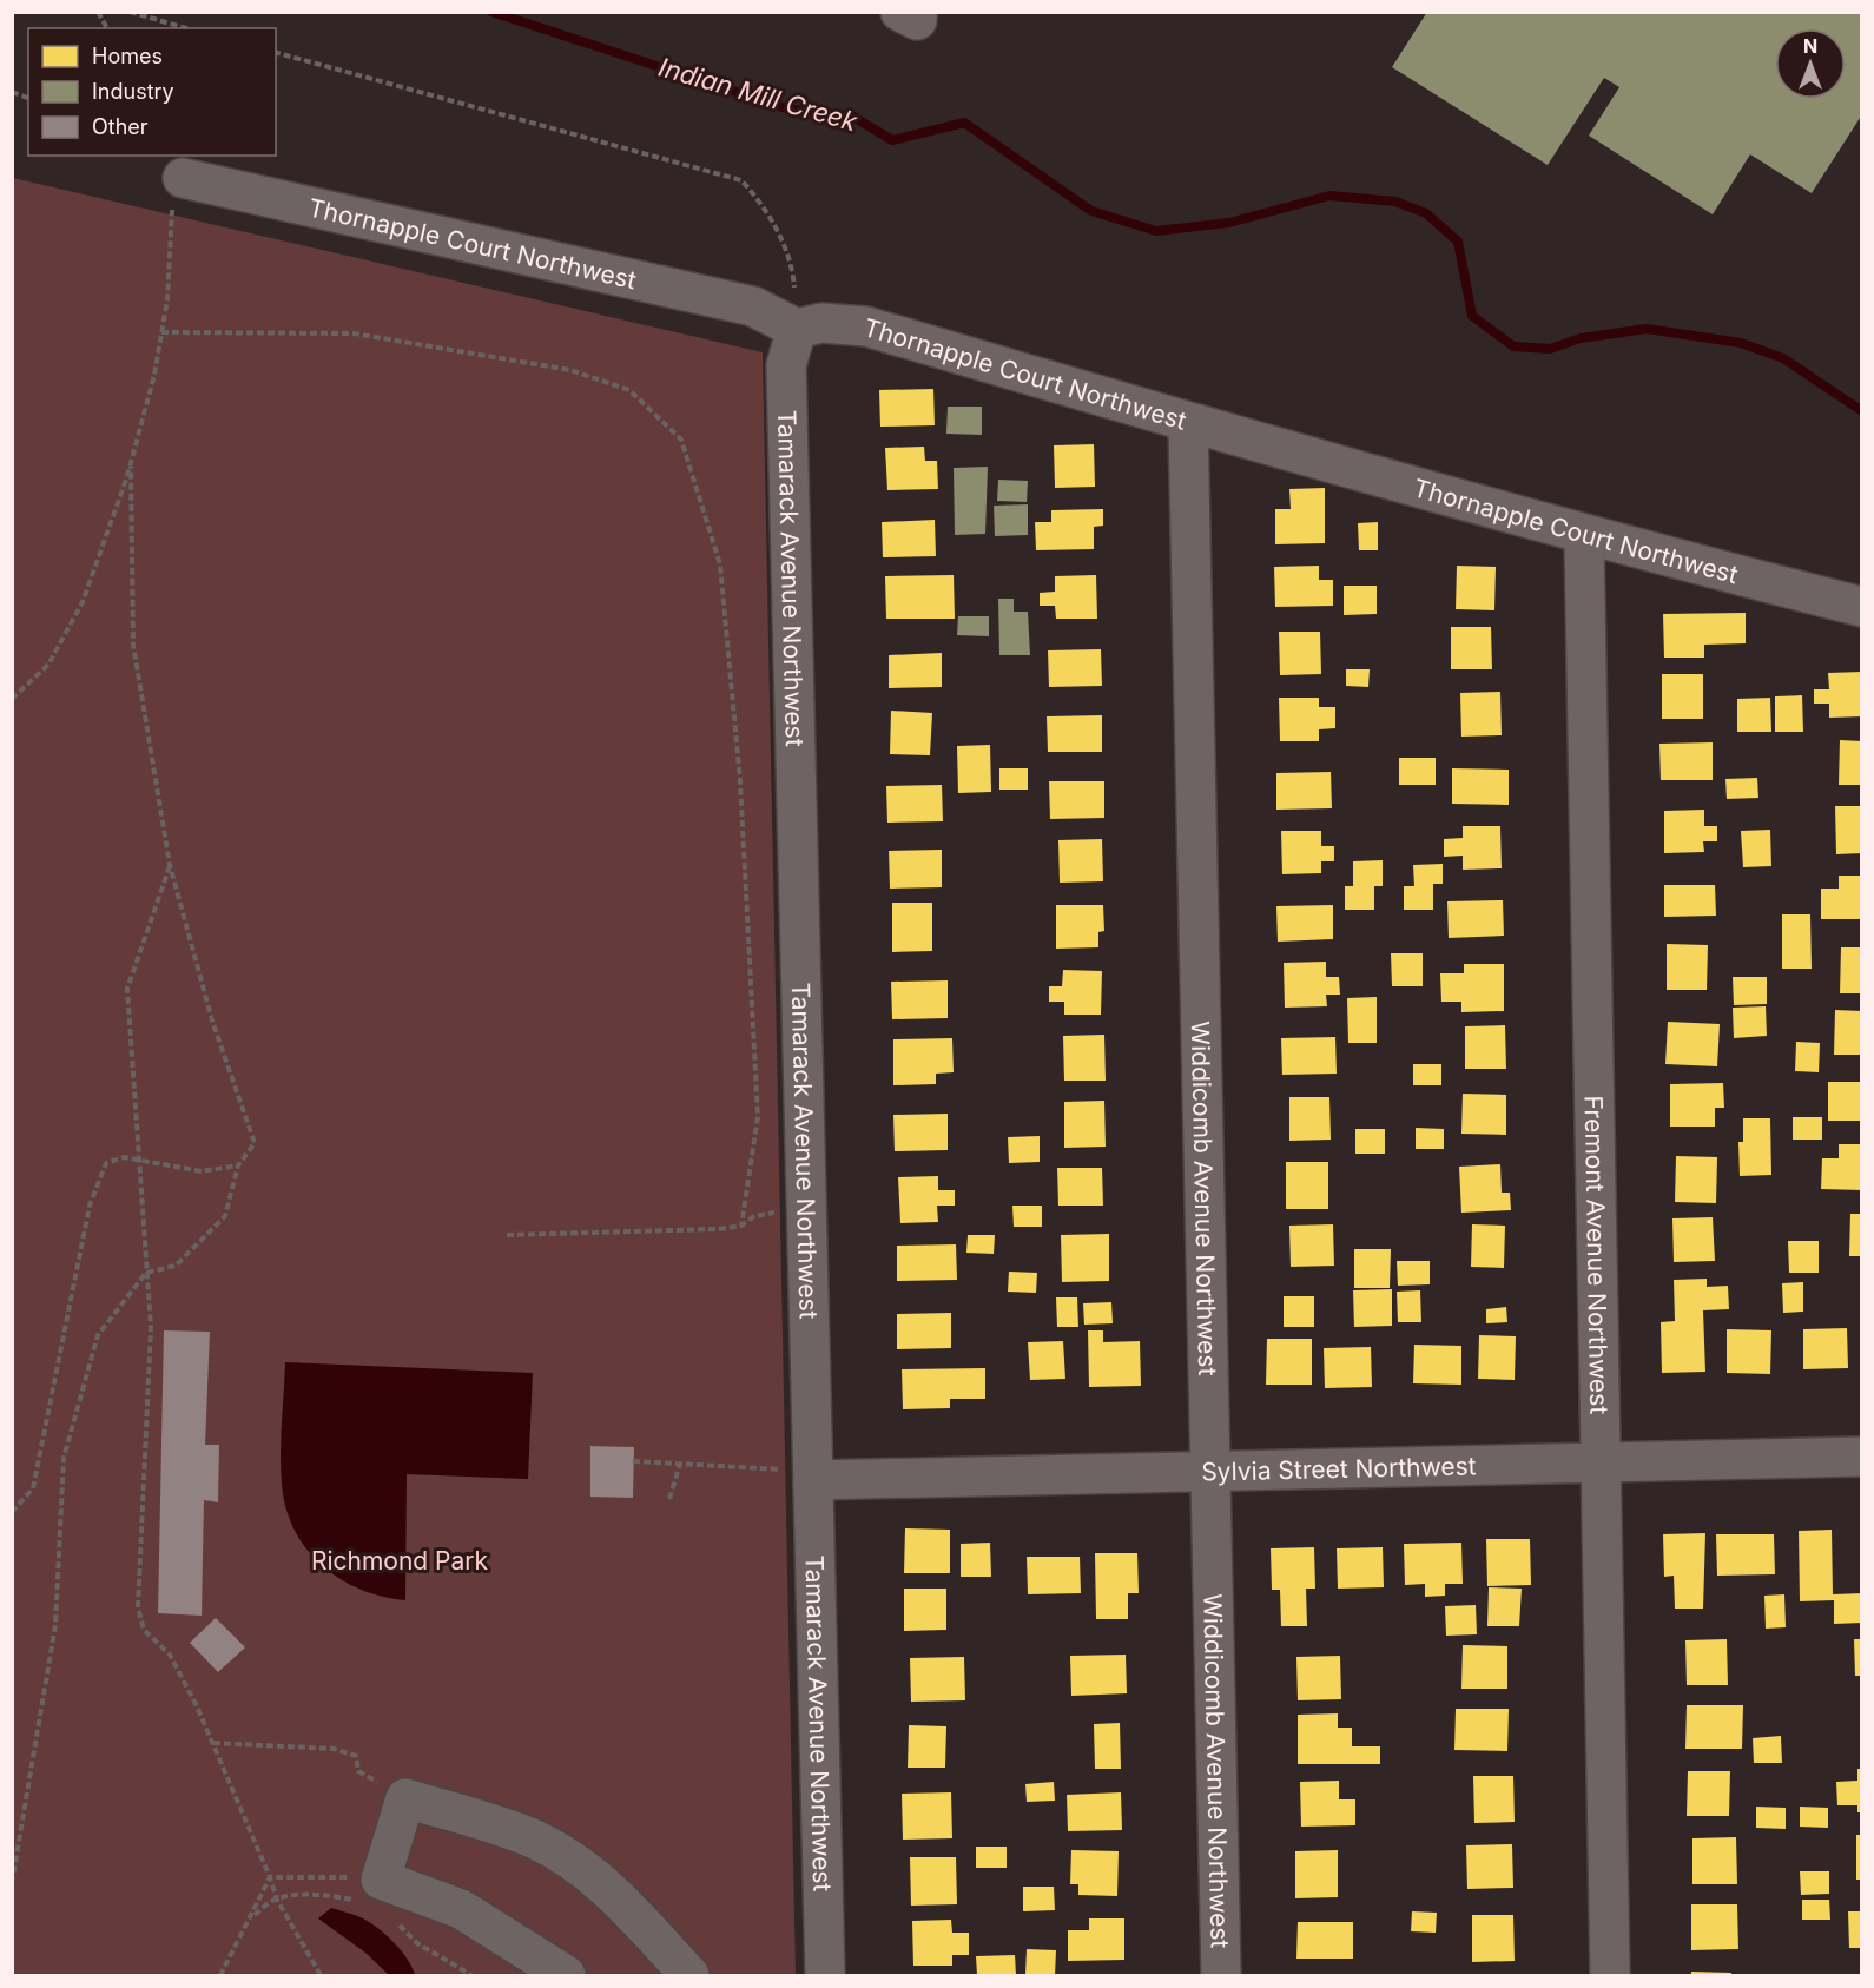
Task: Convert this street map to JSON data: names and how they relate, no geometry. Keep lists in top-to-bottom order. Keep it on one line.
{"streets":{"street":["Thornapple Court Northwest","Tamarack Avenue Northwest","Widdicomb Avenue Northwest","Fremont Avenue Northwest","Sylvia Street Northwest"]},"crossings":[["Thornapple Court Northwest","Tamarack Avenue Northwest"],["Thornapple Court Northwest","Widdicomb Avenue Northwest"],["Thornapple Court Northwest","Fremont Avenue Northwest"],["Tamarack Avenue Northwest","Sylvia Street Northwest"],["Widdicomb Avenue Northwest","Sylvia Street Northwest"],["Fremont Avenue Northwest","Sylvia Street Northwest"]],"water":["Indian Mill Creek"],"parks":["Richmond Park"],"legend":["Homes","Industry","Other"],"north":"top"}
